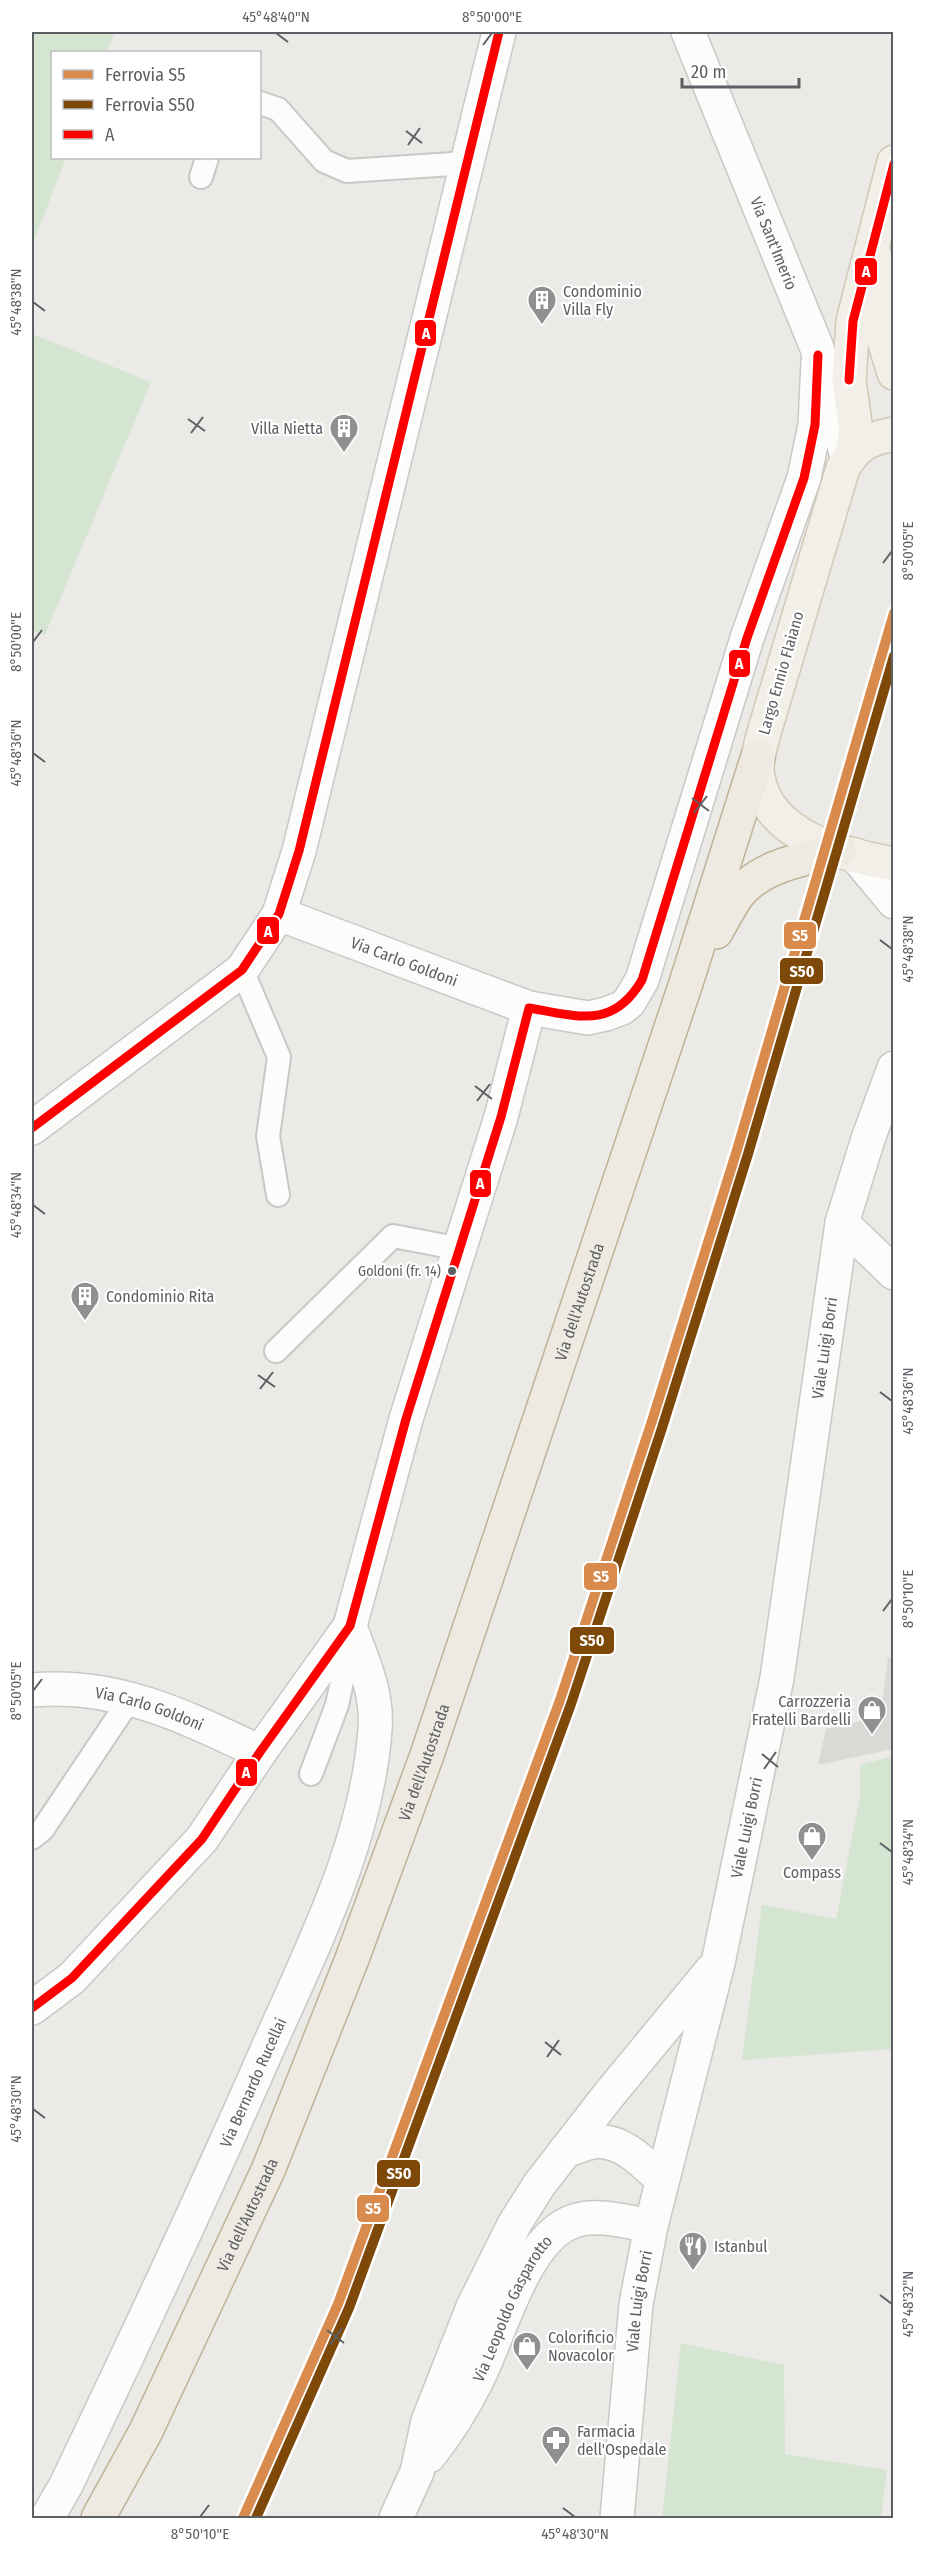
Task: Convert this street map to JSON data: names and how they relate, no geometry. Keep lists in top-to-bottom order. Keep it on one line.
{"streets":{"highway":["Via dell'Autostrada"],"main road":["Largo Ennio Flaiano"],"street":["Via Sant'Imerio","Via Carlo Goldoni","Viale Luigi Borri","Via Bernardo Rucellai","Via Leopoldo Gasparotto"]},"crossings":[["Via Sant'Imerio","Largo Ennio Flaiano"],["Via Sant'Imerio","Via Carlo Goldoni"],["Viale Luigi Borri","Via Leopoldo Gasparotto"]],"places":{"building":["Condominio Villa Fly","Villa Nietta","Condominio Rita"],"other":["Goldoni (fr. 14)"],"shop":["Carrozzeria Fratelli Bardelli","Compass","Colorificio Novacolor"],"restaurant":["Istanbul"],"pharmacy":["Farmacia dell'Ospedale"]},"lines":["transit line A","rail line S5","rail line S50"],"legend":["Ferrovia S5","Ferrovia S50","A"],"scale_bar":"20 m","coordinates":["45°48'40\"N","8°50'00\"E","45°48'38\"N","8°50'05\"E","45°48'36\"N","45°48'34\"N","8°50'10\"E","45°48'30\"N","45°48'32\"N"]}
